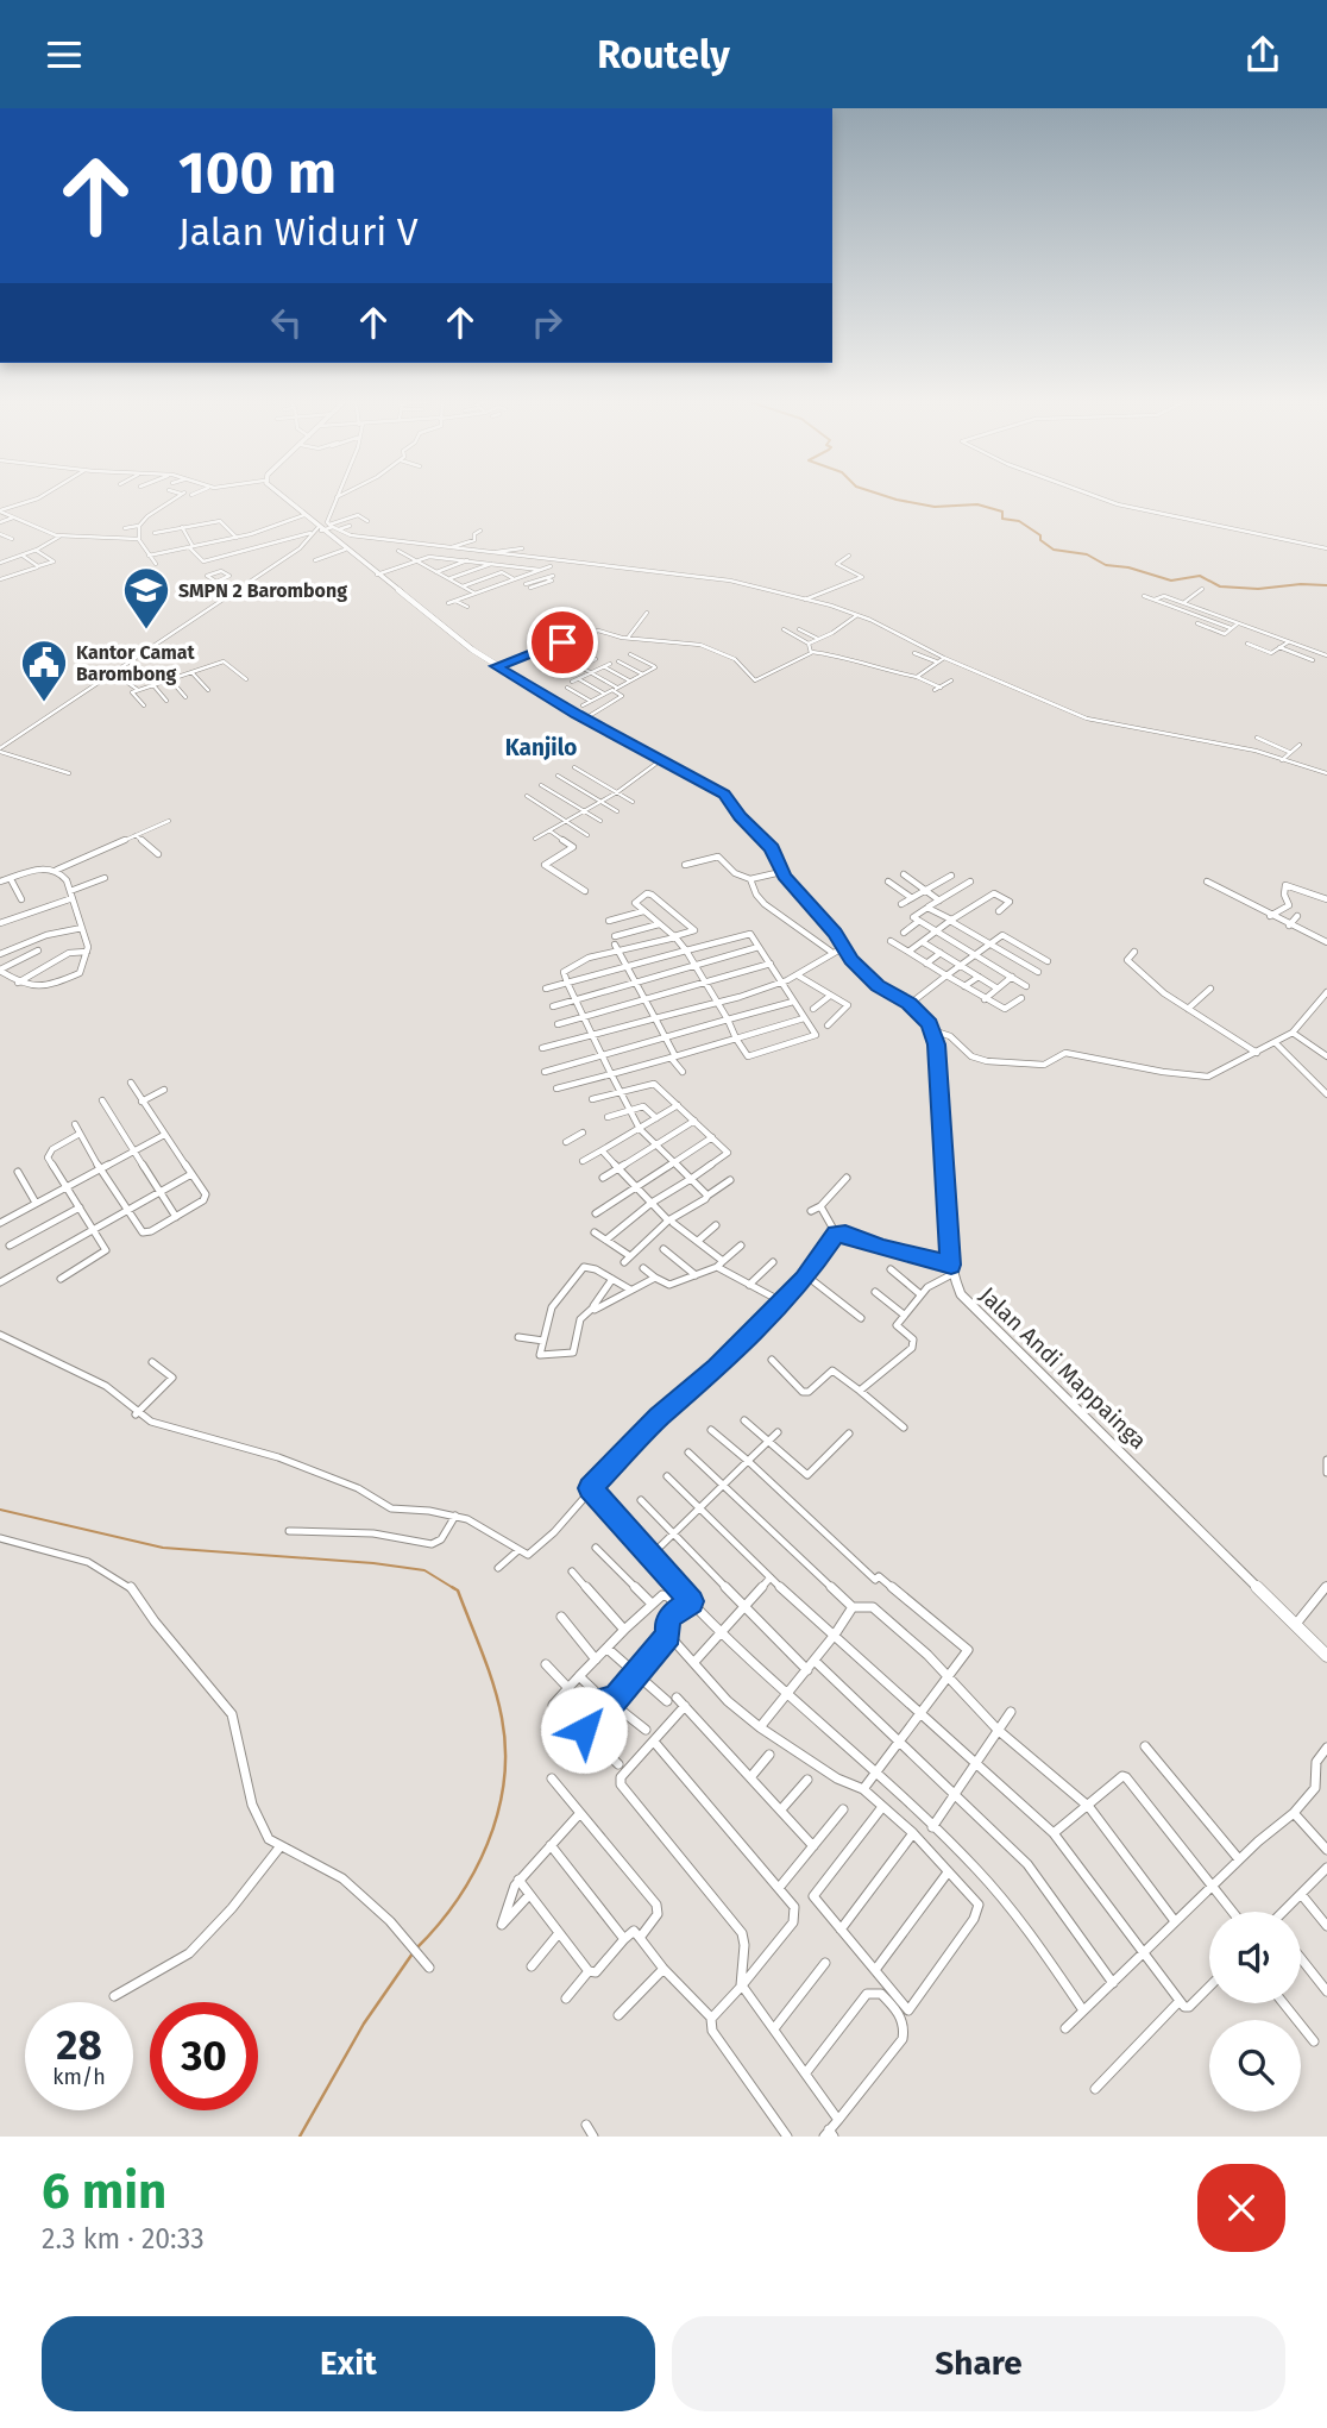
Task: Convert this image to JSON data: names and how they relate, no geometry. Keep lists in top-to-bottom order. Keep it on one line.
{"streets":{"main road":["Jalan Andi Mappainga"]},"districts":["Kanjilo"],"places":{"school or university":["SMPN 2 Barombong"],"public building":["Kantor Camat Barombong"]},"page":{"header":"Routely","turn":["100 m","Jalan Widuri V"],"speed":"28 km/h","limit":"30","heading":["6 min","2.3 km · 20:33"],"buttons":["Exit","Share"]}}
